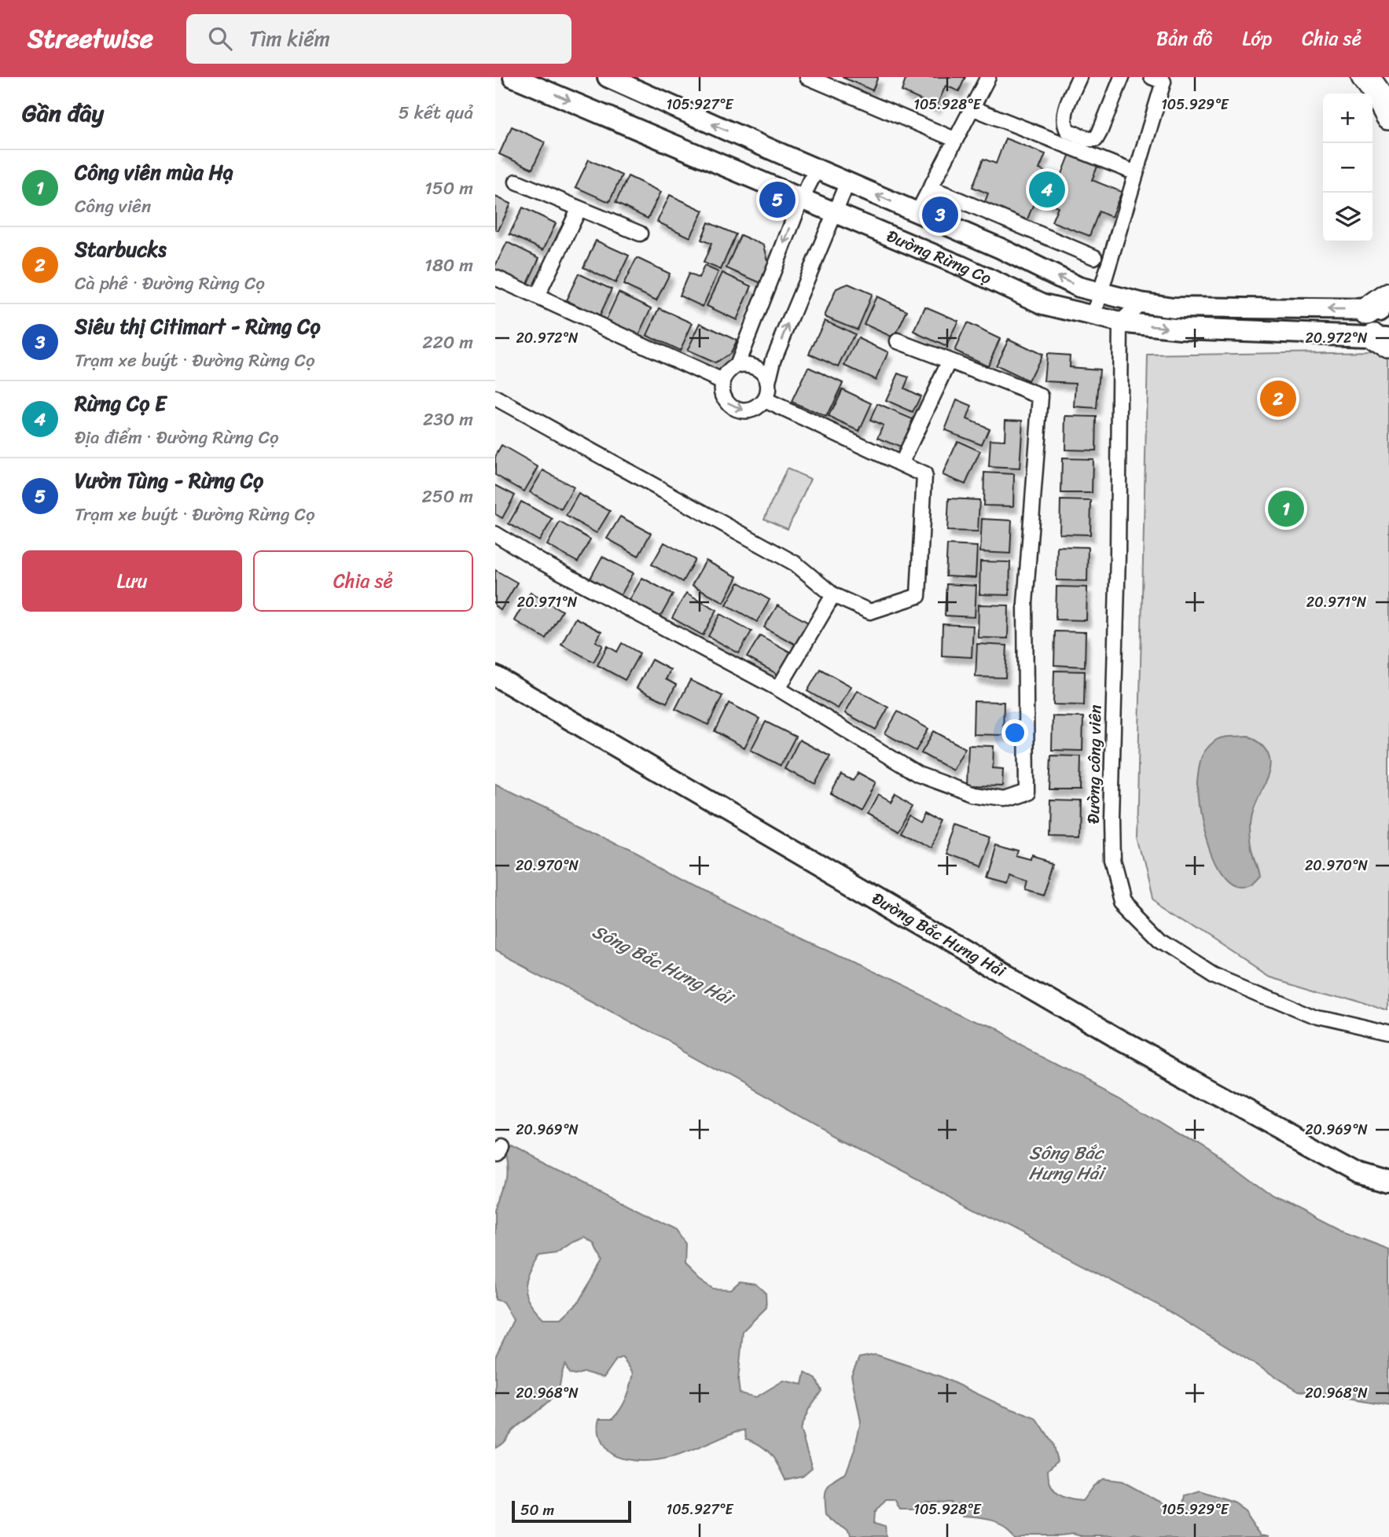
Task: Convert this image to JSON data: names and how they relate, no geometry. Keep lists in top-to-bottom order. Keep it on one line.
{"streets":{"street":["Đường Rừng Cọ","Đường công viên","Đường Bắc Hưng Hải"]},"crossings":[["Đường Rừng Cọ","Đường công viên"]],"water":["Sông Bắc Hưng Hải"],"scale_bar":"50 m","page":{"header":"Streetwise","search":"Tìm kiếm","nav":["Bản đồ","Lớp","Chia sẻ"],"heading":["Gần đây","5 kết quả"],"map_buttons":["+","−"],"list":[{"mark":"1","name":"Công viên mùa Hạ","note":"Công viên","value":"150 m"},{"mark":"2","name":"Starbucks","note":"Cà phê · Đường Rừng Cọ","value":"180 m"},{"mark":"3","name":"Siêu thị Citimart - Rừng Cọ","note":"Trạm xe buýt · Đường Rừng Cọ","value":"220 m"},{"mark":"4","name":"Rừng Cọ E","note":"Địa điểm · Đường Rừng Cọ","value":"230 m"},{"mark":"5","name":"Vườn Tùng - Rừng Cọ","note":"Trạm xe buýt · Đường Rừng Cọ","value":"250 m"}],"pins":["4","5","3","2","1"],"buttons":["Lưu","Chia sẻ"],"scale":"50 m"},"coordinates":["105.927°E","105.928°E","105.929°E","20.972°N","20.971°N","20.970°N","20.969°N","20.968°N"]}
